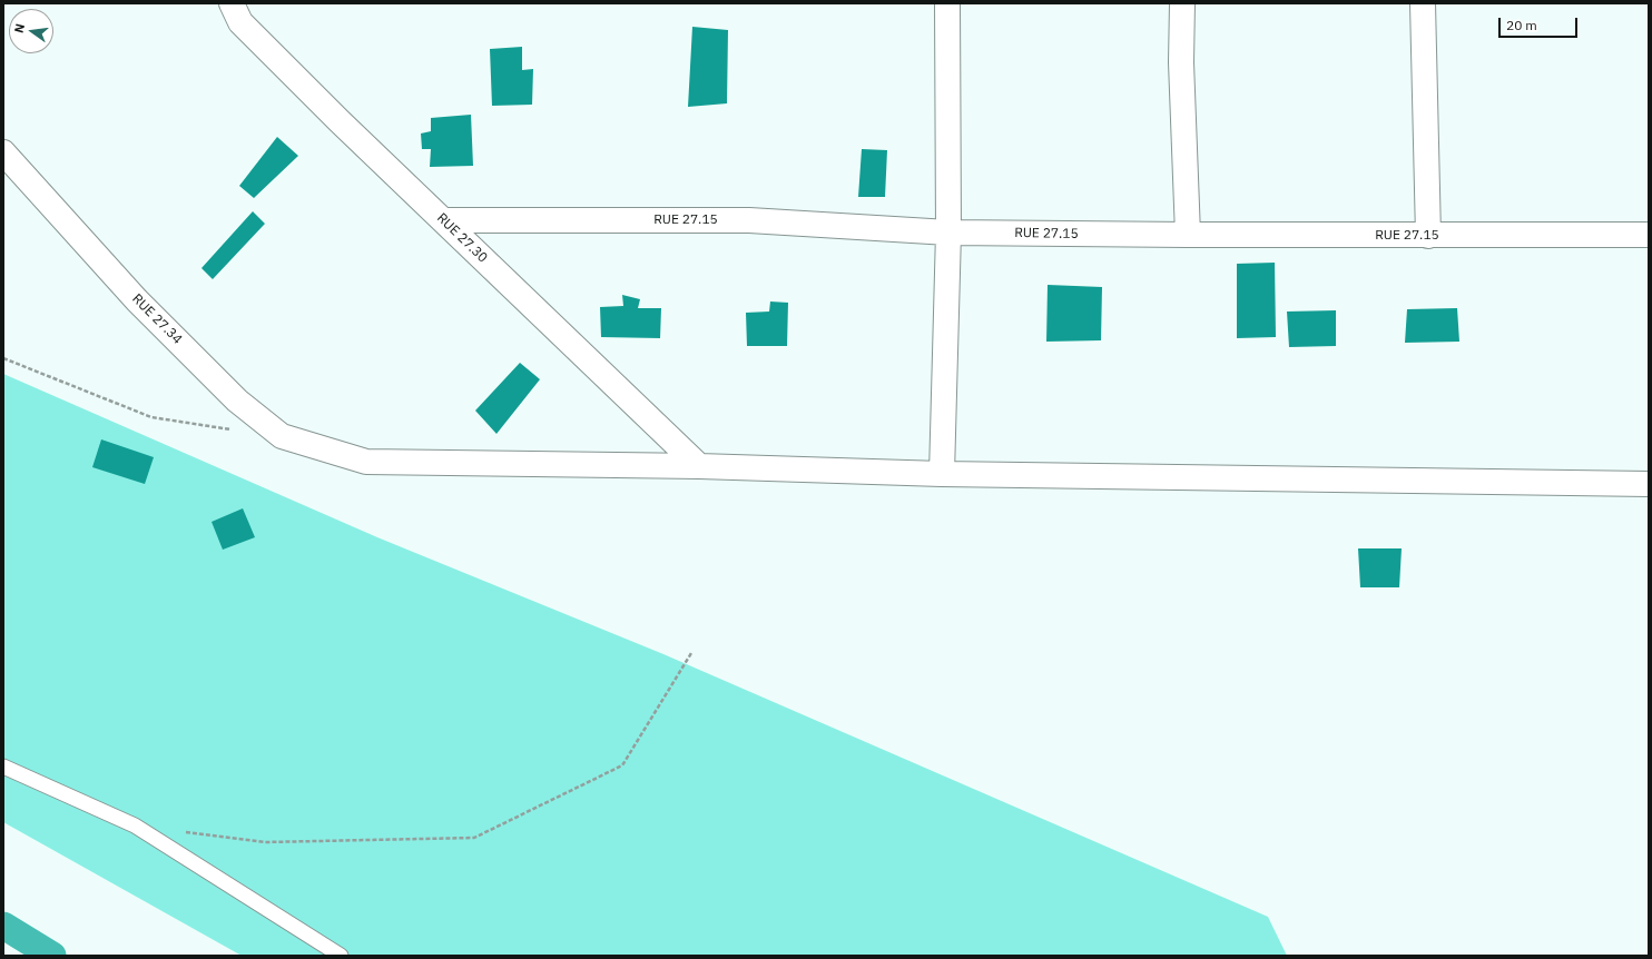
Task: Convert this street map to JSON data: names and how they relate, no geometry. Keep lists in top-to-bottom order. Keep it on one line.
{"streets":{"street":["RUE 27.15","RUE 27.30","RUE 27.34"]},"crossings":[["RUE 27.15","RUE 27.30"],["RUE 27.30","RUE 27.34"]],"scale_bar":"20 m","north":"left"}
